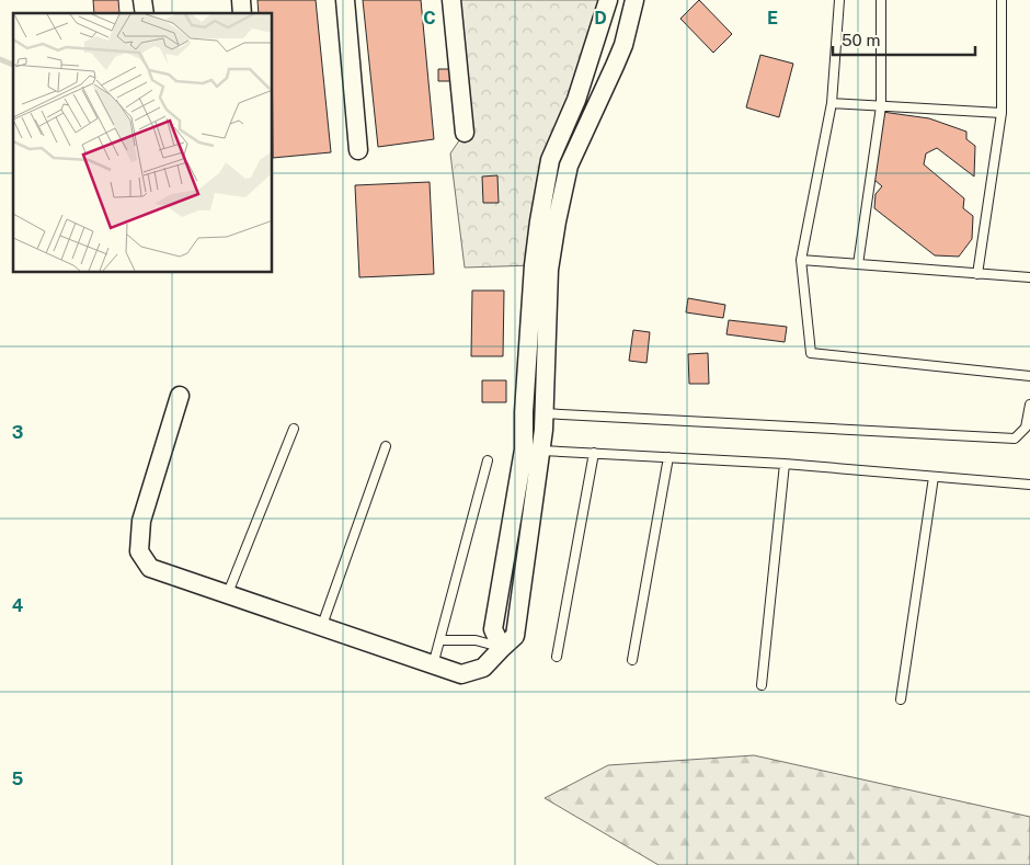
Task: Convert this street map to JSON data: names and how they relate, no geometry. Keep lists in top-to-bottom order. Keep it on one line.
{"scale_bar":"50 m","grid":{"columns":["C","D","E"],"rows":["3","4","5"]}}
